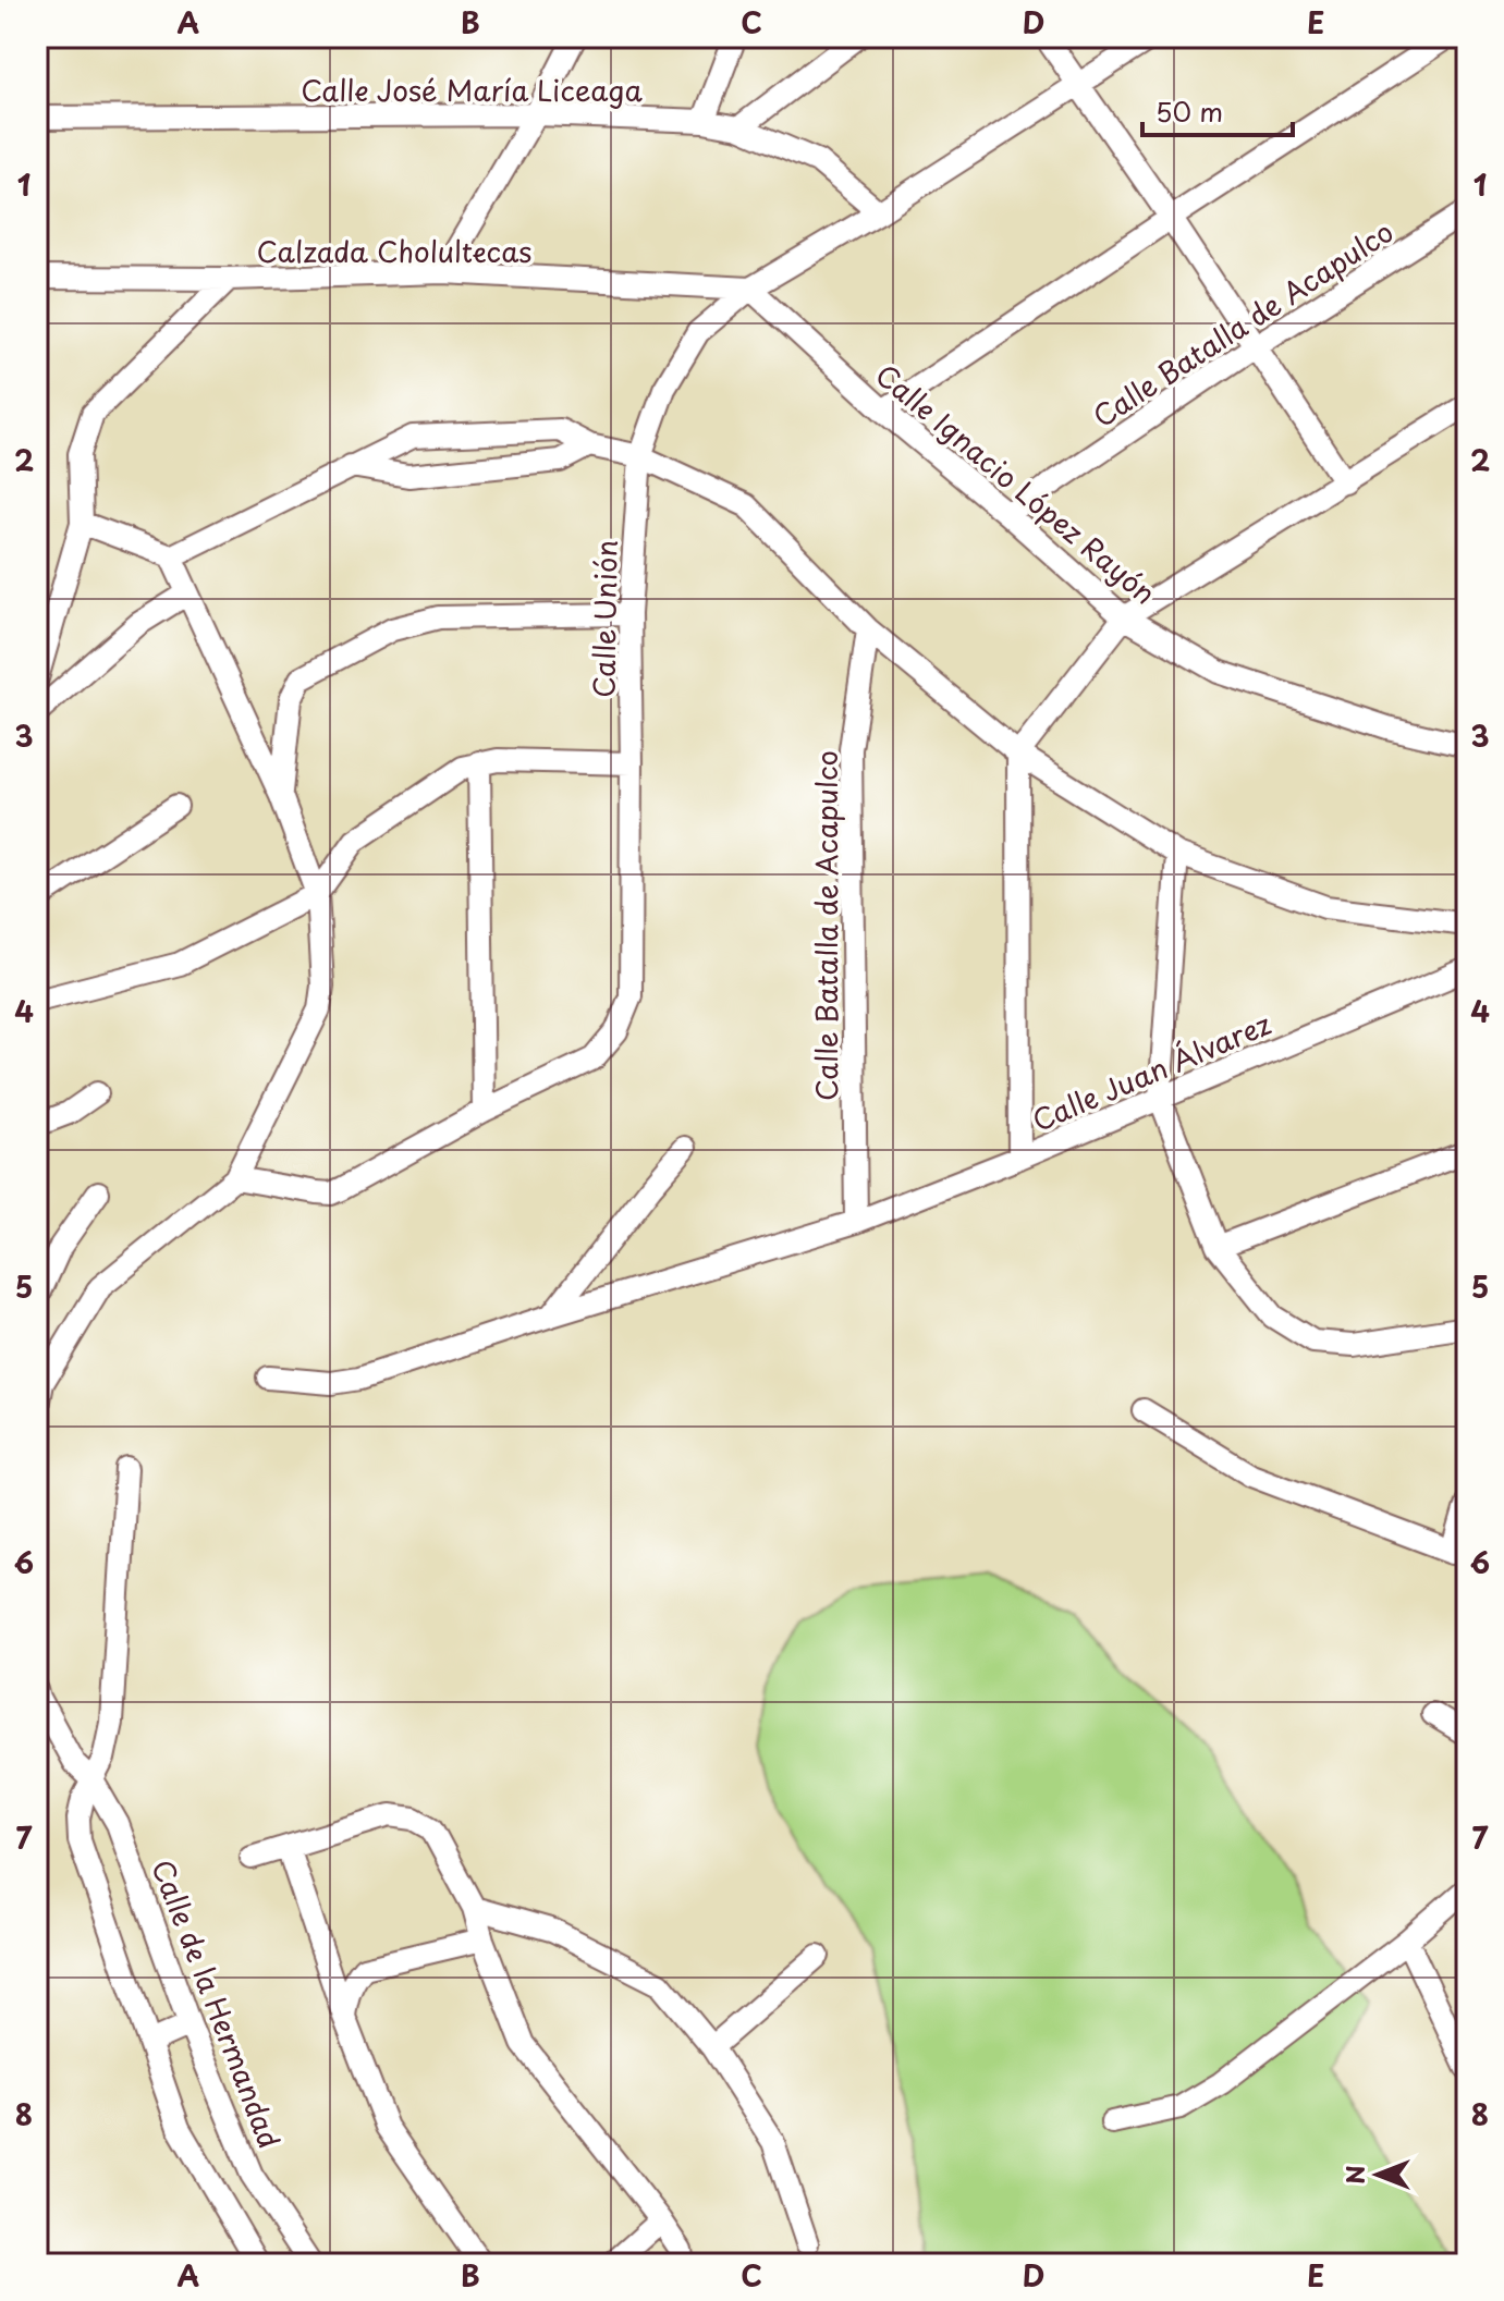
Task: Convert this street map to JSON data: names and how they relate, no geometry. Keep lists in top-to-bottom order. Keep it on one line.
{"streets":{"street":["Calle José María Liceaga","Calzada Cholultecas","Calle Batalla de Acapulco","Calle Ignacio López Rayón","Calle Unión","Calle Juan Álvarez","Calle de la Hermandad"]},"crossings":[["Calle José María Liceaga","Calle Unión"],["Calzada Cholultecas","Calle Ignacio López Rayón"],["Calzada Cholultecas","Calle Unión"],["Calle Batalla de Acapulco","Calle Ignacio López Rayón"],["Calle Batalla de Acapulco","Calle Juan Álvarez"],["Calle Ignacio López Rayón","Calle Unión"]],"scale_bar":"50 m","north":"left","grid":{"columns":["A","B","C","D","E"],"rows":["1","2","3","4","5","6","7","8"]}}
